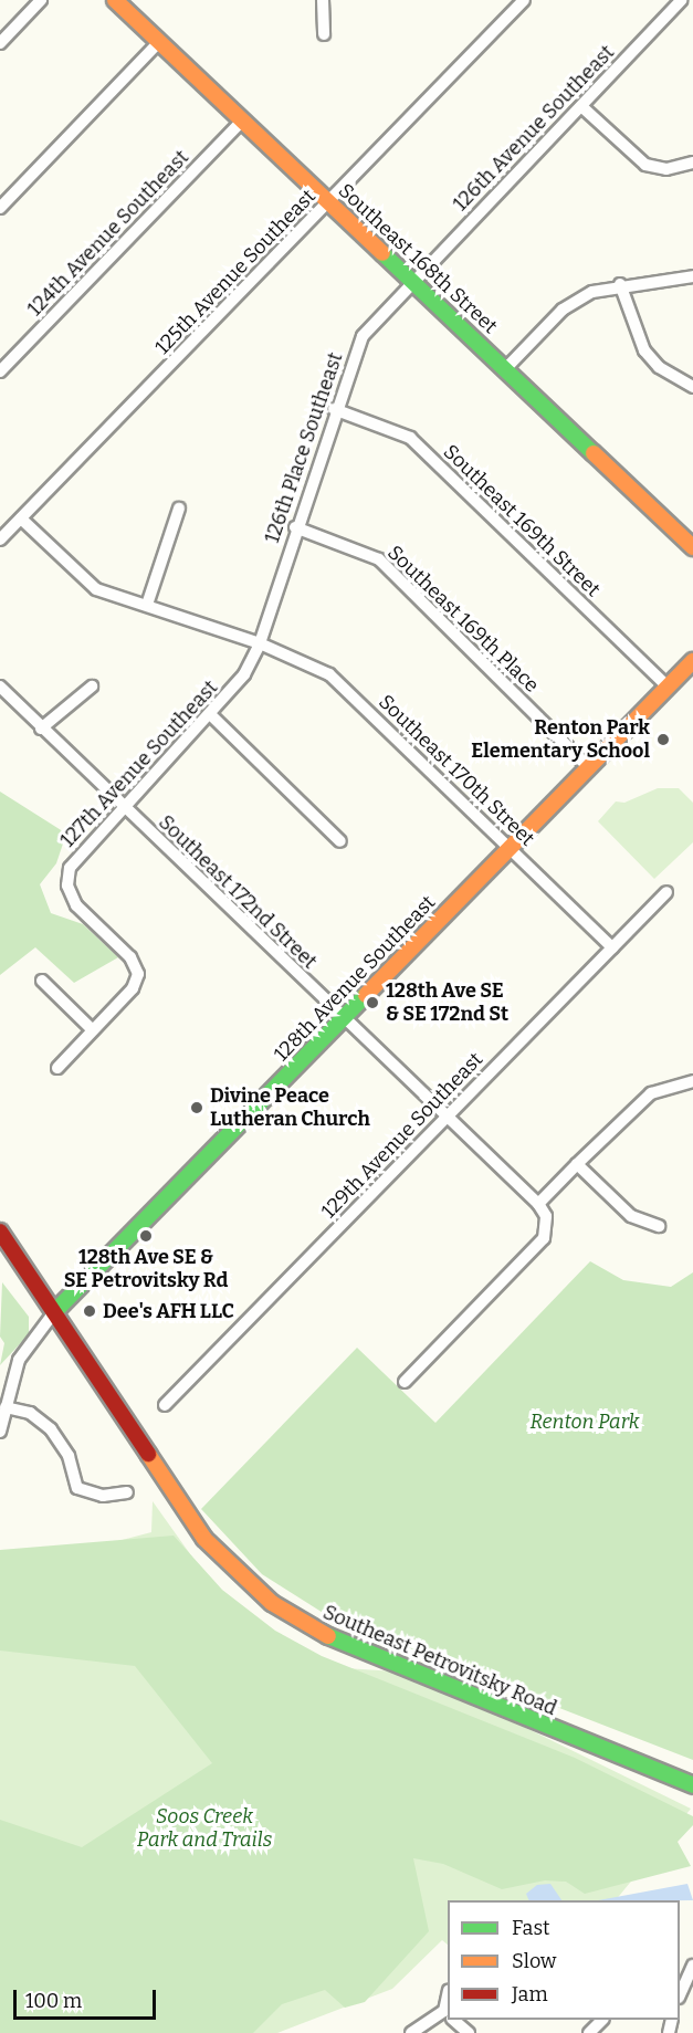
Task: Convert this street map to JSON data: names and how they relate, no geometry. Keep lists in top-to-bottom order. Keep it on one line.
{"streets":{"street":["126th Avenue Southeast","124th Avenue Southeast","Southeast 168th Street","125th Avenue Southeast","126th Place Southeast","Southeast 169th Street","Southeast 169th Place","127th Avenue Southeast","Southeast 170th Street","Southeast 172nd Street","128th Avenue Southeast","129th Avenue Southeast","Southeast Petrovitsky Road"]},"crossings":[["126th Avenue Southeast","Southeast 168th Street"],["126th Avenue Southeast","126th Place Southeast"],["124th Avenue Southeast","Southeast 168th Street"],["Southeast 168th Street","125th Avenue Southeast"],["Southeast 168th Street","126th Place Southeast"],["125th Avenue Southeast","Southeast 170th Street"],["126th Place Southeast","Southeast 169th Street"],["126th Place Southeast","Southeast 169th Place"],["126th Place Southeast","127th Avenue Southeast"],["126th Place Southeast","Southeast 170th Street"],["Southeast 169th Street","128th Avenue Southeast"],["Southeast 169th Place","128th Avenue Southeast"],["127th Avenue Southeast","Southeast 170th Street"],["127th Avenue Southeast","Southeast 172nd Street"],["Southeast 170th Street","128th Avenue Southeast"],["Southeast 170th Street","129th Avenue Southeast"],["Southeast 172nd Street","128th Avenue Southeast"],["Southeast 172nd Street","129th Avenue Southeast"],["128th Avenue Southeast","Southeast Petrovitsky Road"]],"parks":["Renton Park","Soos Creek Park and Trails"],"places":["Renton Park Elementary School","128th Ave SE & SE 172nd St","Divine Peace Lutheran Church","128th Ave SE & SE Petrovitsky Rd","Dee's AFH LLC"],"legend":["Fast","Slow","Jam"],"scale_bar":"100 m"}
